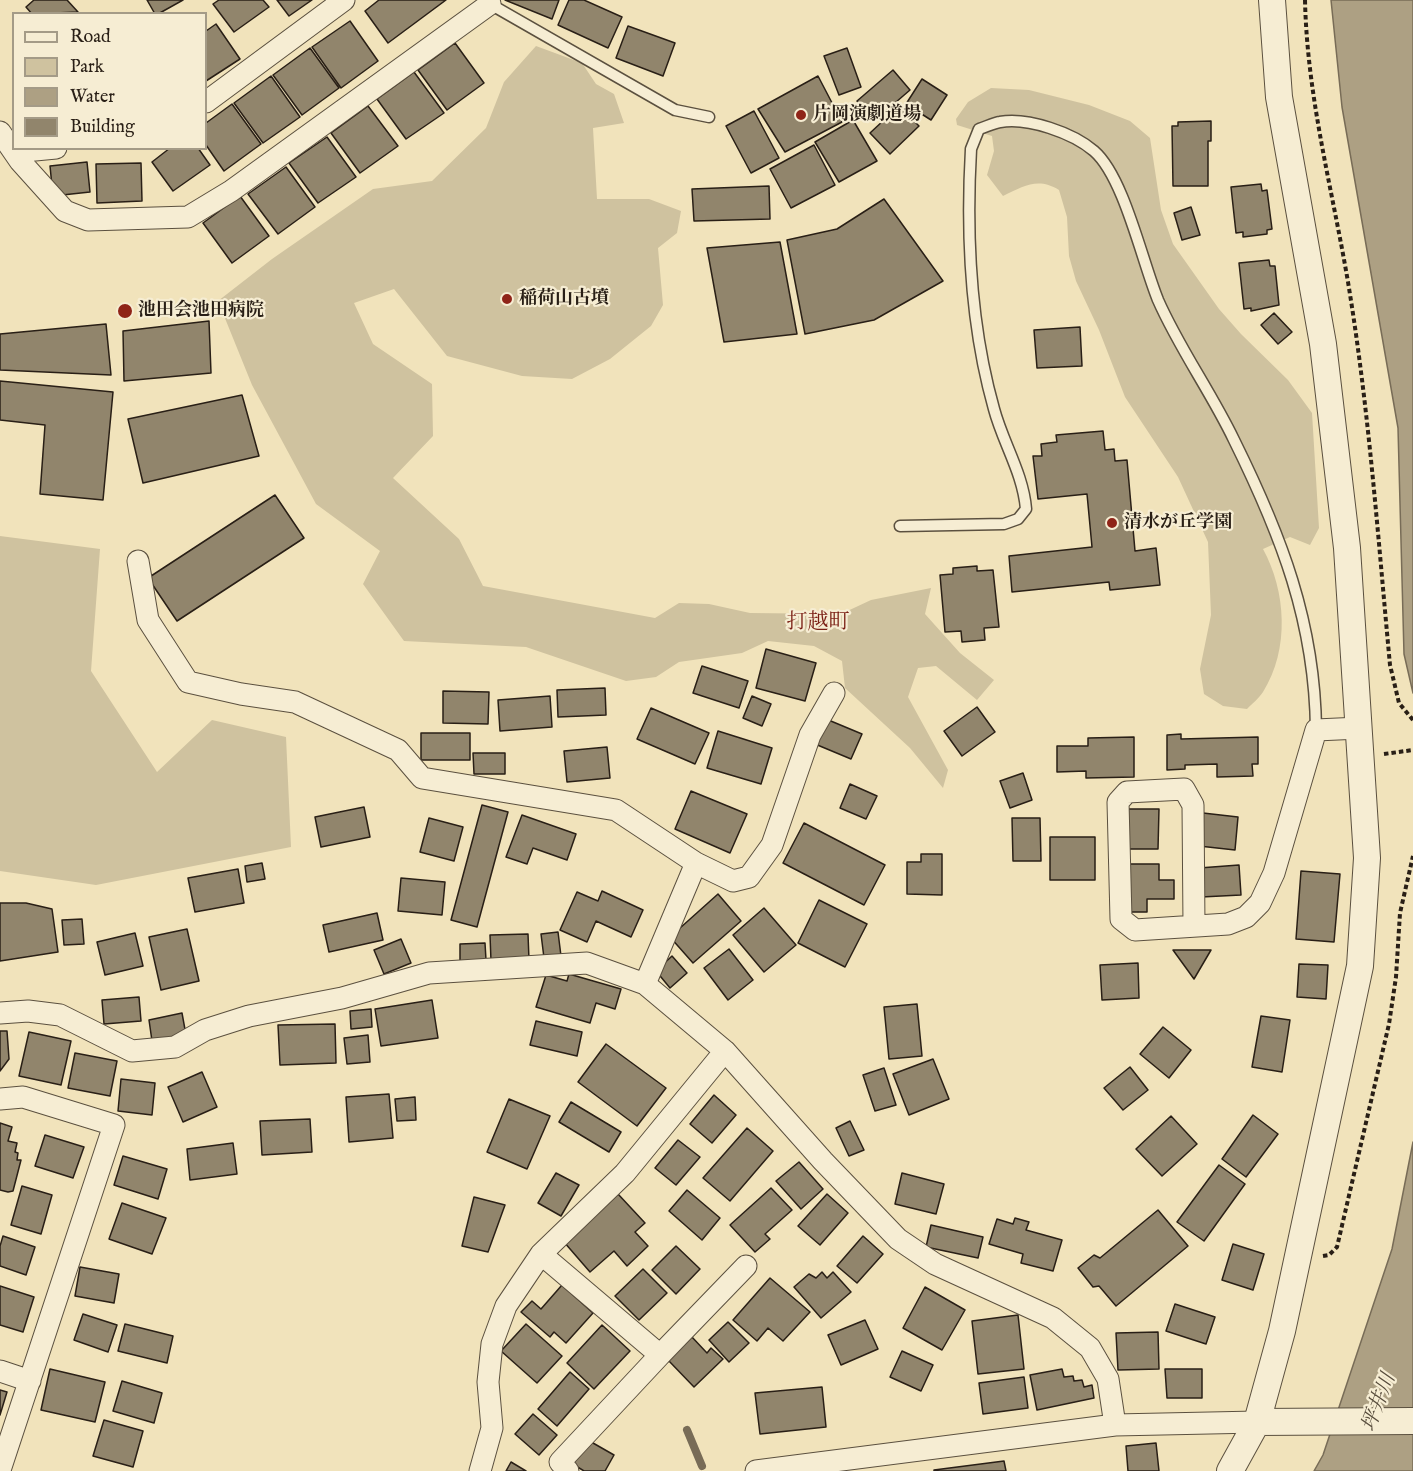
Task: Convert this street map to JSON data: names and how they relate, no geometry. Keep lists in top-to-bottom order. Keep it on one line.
{"districts":["打越町"],"water":["坪井川"],"places":["片岡演劇道場","稲荷山古墳","池田会池田病院","清水が丘学園"],"legend":["Road","Park","Water","Building"]}
